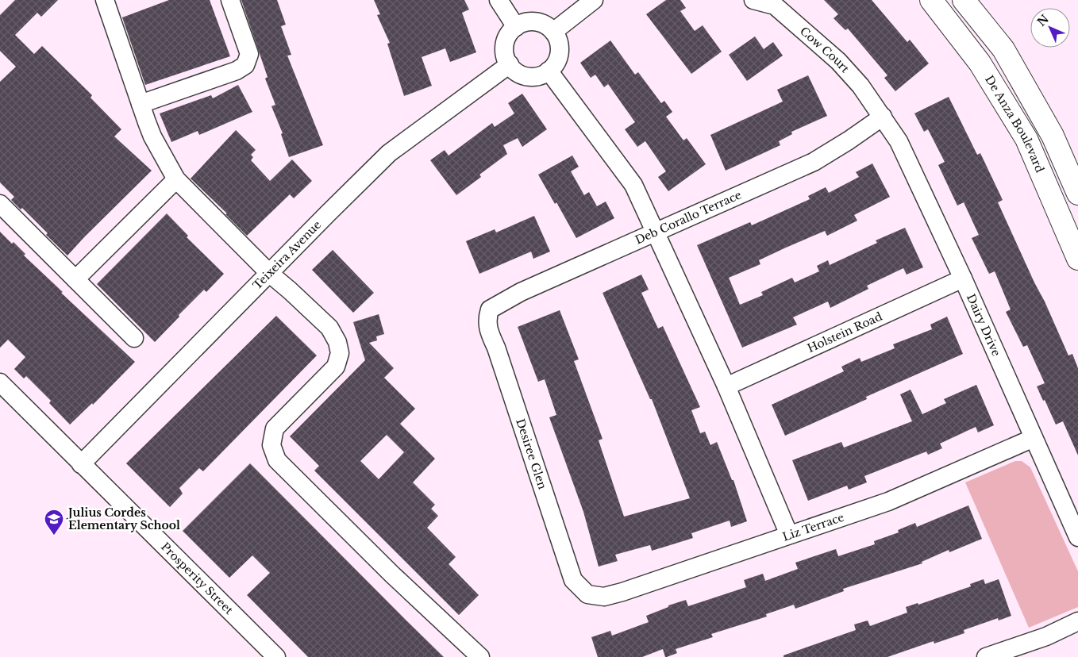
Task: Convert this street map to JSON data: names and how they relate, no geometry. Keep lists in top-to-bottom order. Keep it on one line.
{"streets":{"street":["Cow Court","De Anza Boulevard","Deb Corallo Terrace","Teixeira Avenue","Dairy Drive","Holstein Road","Desiree Glen","Liz Terrace","Prosperity Street"]},"crossings":[["Cow Court","Deb Corallo Terrace"],["Cow Court","Dairy Drive"],["Deb Corallo Terrace","Dairy Drive"],["Deb Corallo Terrace","Desiree Glen"],["Teixeira Avenue","Prosperity Street"],["Dairy Drive","Holstein Road"],["Dairy Drive","Liz Terrace"],["Desiree Glen","Liz Terrace"]],"places":{"school or university":["Julius Cordes Elementary School"]},"north":"top left"}
